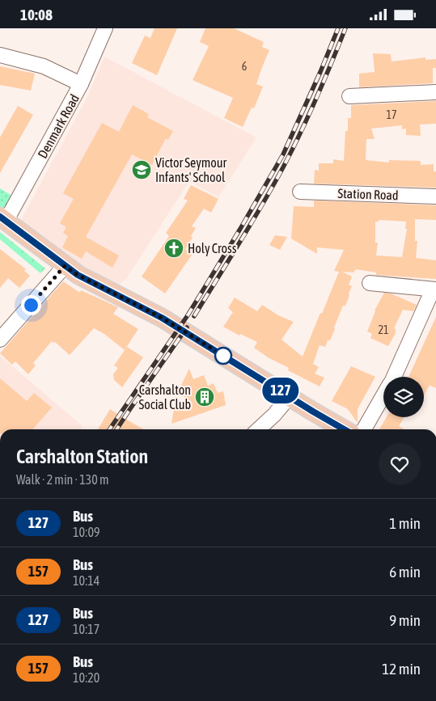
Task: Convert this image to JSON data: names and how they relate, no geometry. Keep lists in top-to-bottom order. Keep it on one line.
{"streets":{"street":["Denmark Road","Station Road"]},"places":{"school or university":["Victor Seymour Infants' School"],"church":["Holy Cross"],"building":["Carshalton Social Club"]},"lines":["bus line 127"],"house_numbers":["6","17","21"],"page":{"status":"10:08","on_map":"127","heading":["Carshalton Station","Walk · 2 min · 130 m"],"list":[{"mark":"127","name":"Bus","note":"10:09","value":"1 min"},{"mark":"157","name":"Bus","note":"10:14","value":"6 min"},{"mark":"127","name":"Bus","note":"10:17","value":"9 min"},{"mark":"157","name":"Bus","note":"10:20","value":"12 min"}]}}
